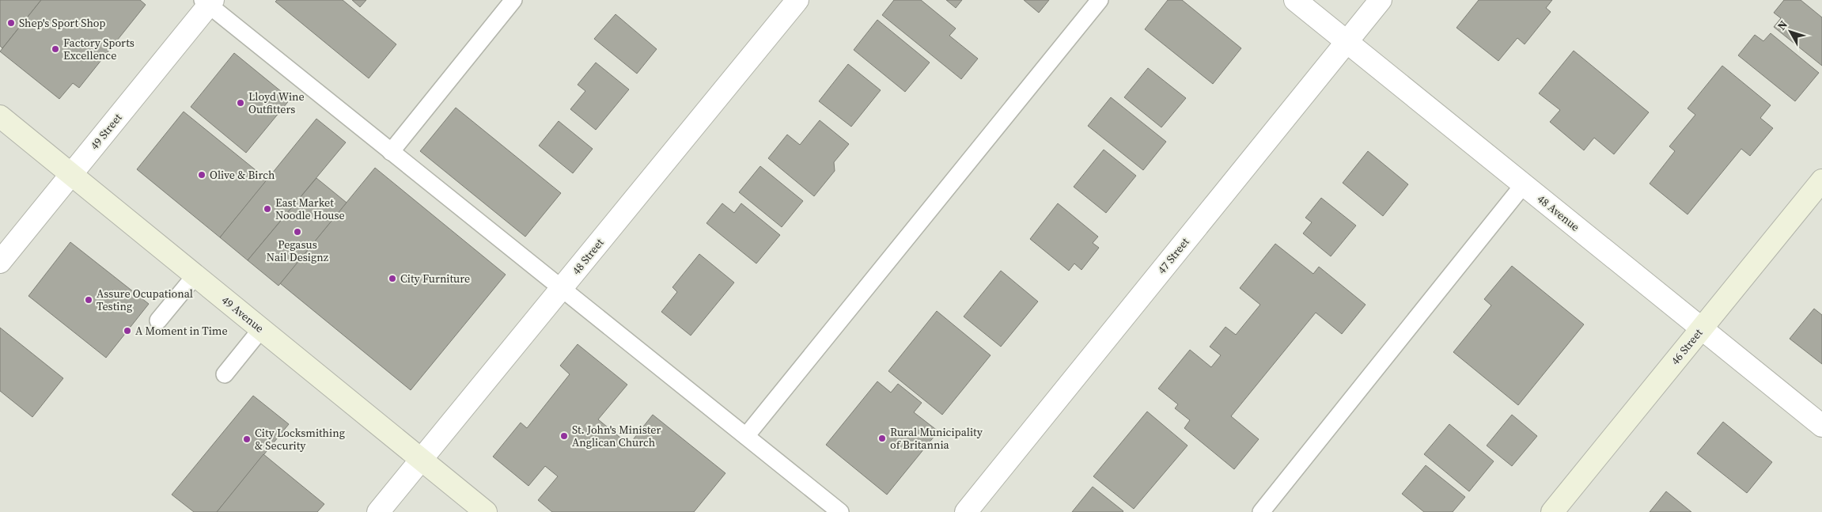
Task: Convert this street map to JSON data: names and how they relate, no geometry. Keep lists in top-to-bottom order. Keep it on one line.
{"streets":{"street":["49 Street","48 Avenue","47 Street","48 Street","49 Avenue","46 Street"]},"crossings":[["49 Street","49 Avenue"],["48 Avenue","47 Street"],["48 Avenue","46 Street"],["48 Street","49 Avenue"]],"places":["Shep's Sport Shop","Factory Sports Excellence","Lloyd Wine Outfitters","Olive & Birch","East Market Noodle House","Pegasus Nail Designz","City Furniture","Assure Ocupational Testing","A Moment in Time","St. John's Minister Anglican Church","Rural Municipality of Britannia","City Locksmithing & Security"],"north":"top left"}
